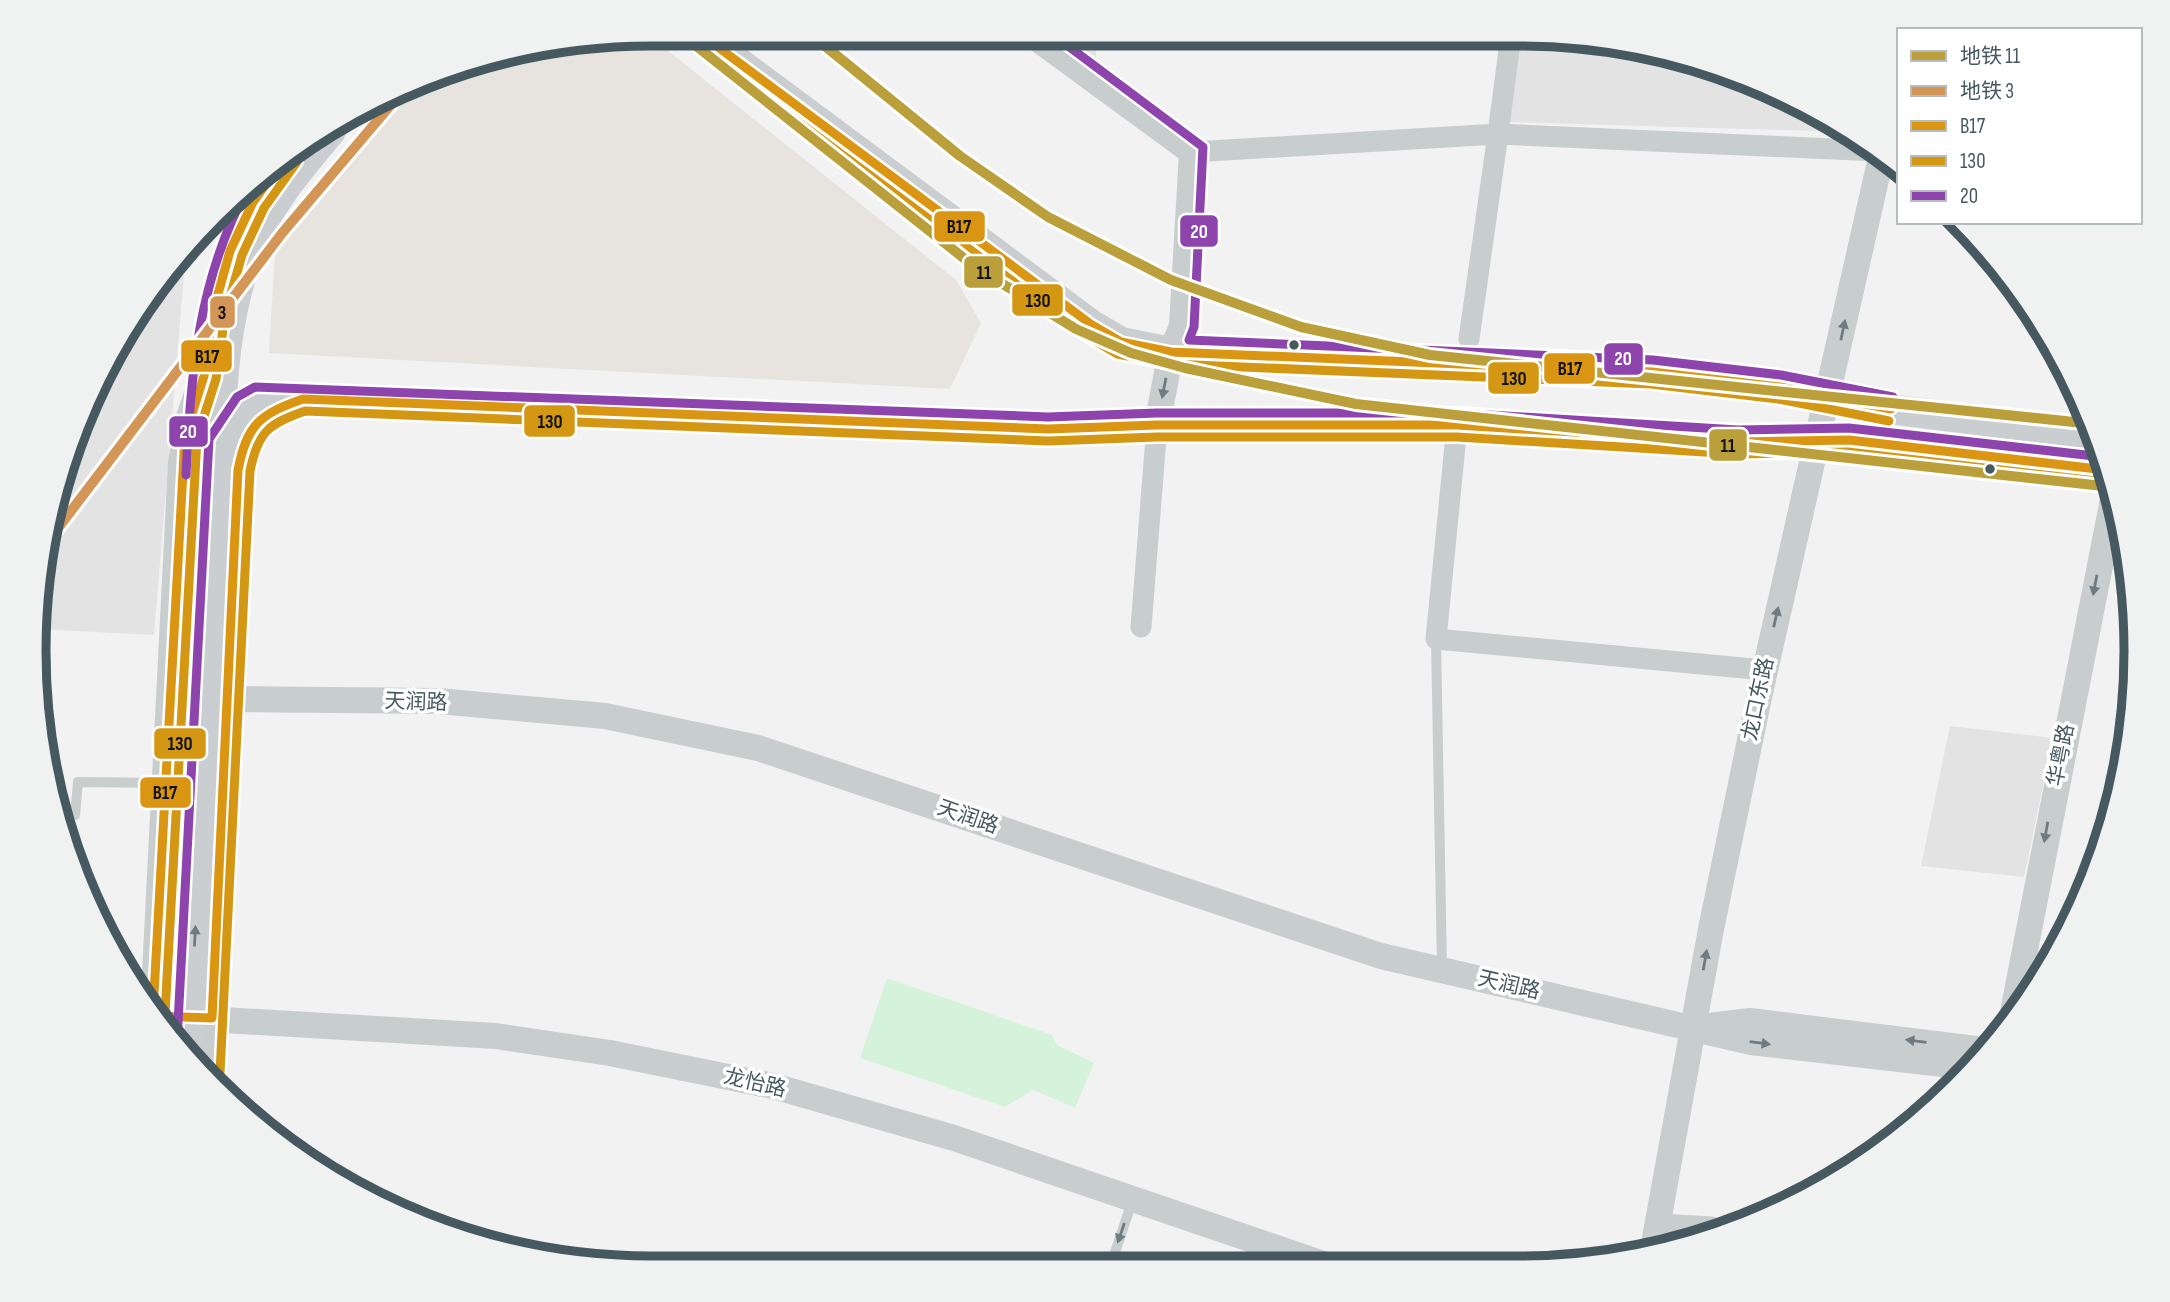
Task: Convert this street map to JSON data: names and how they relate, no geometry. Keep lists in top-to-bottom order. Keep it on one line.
{"streets":{"street":["龙口东路","天润路","华粤路","龙怡路"]},"crossings":[["龙口东路","天润路"]],"one_way":["龙口东路","华粤路"],"lines":["metro line 11","transit line B17","transit line 130","transit line 20","metro line 3"],"legend":["地铁 11","地铁 3","B17","130","20"]}
